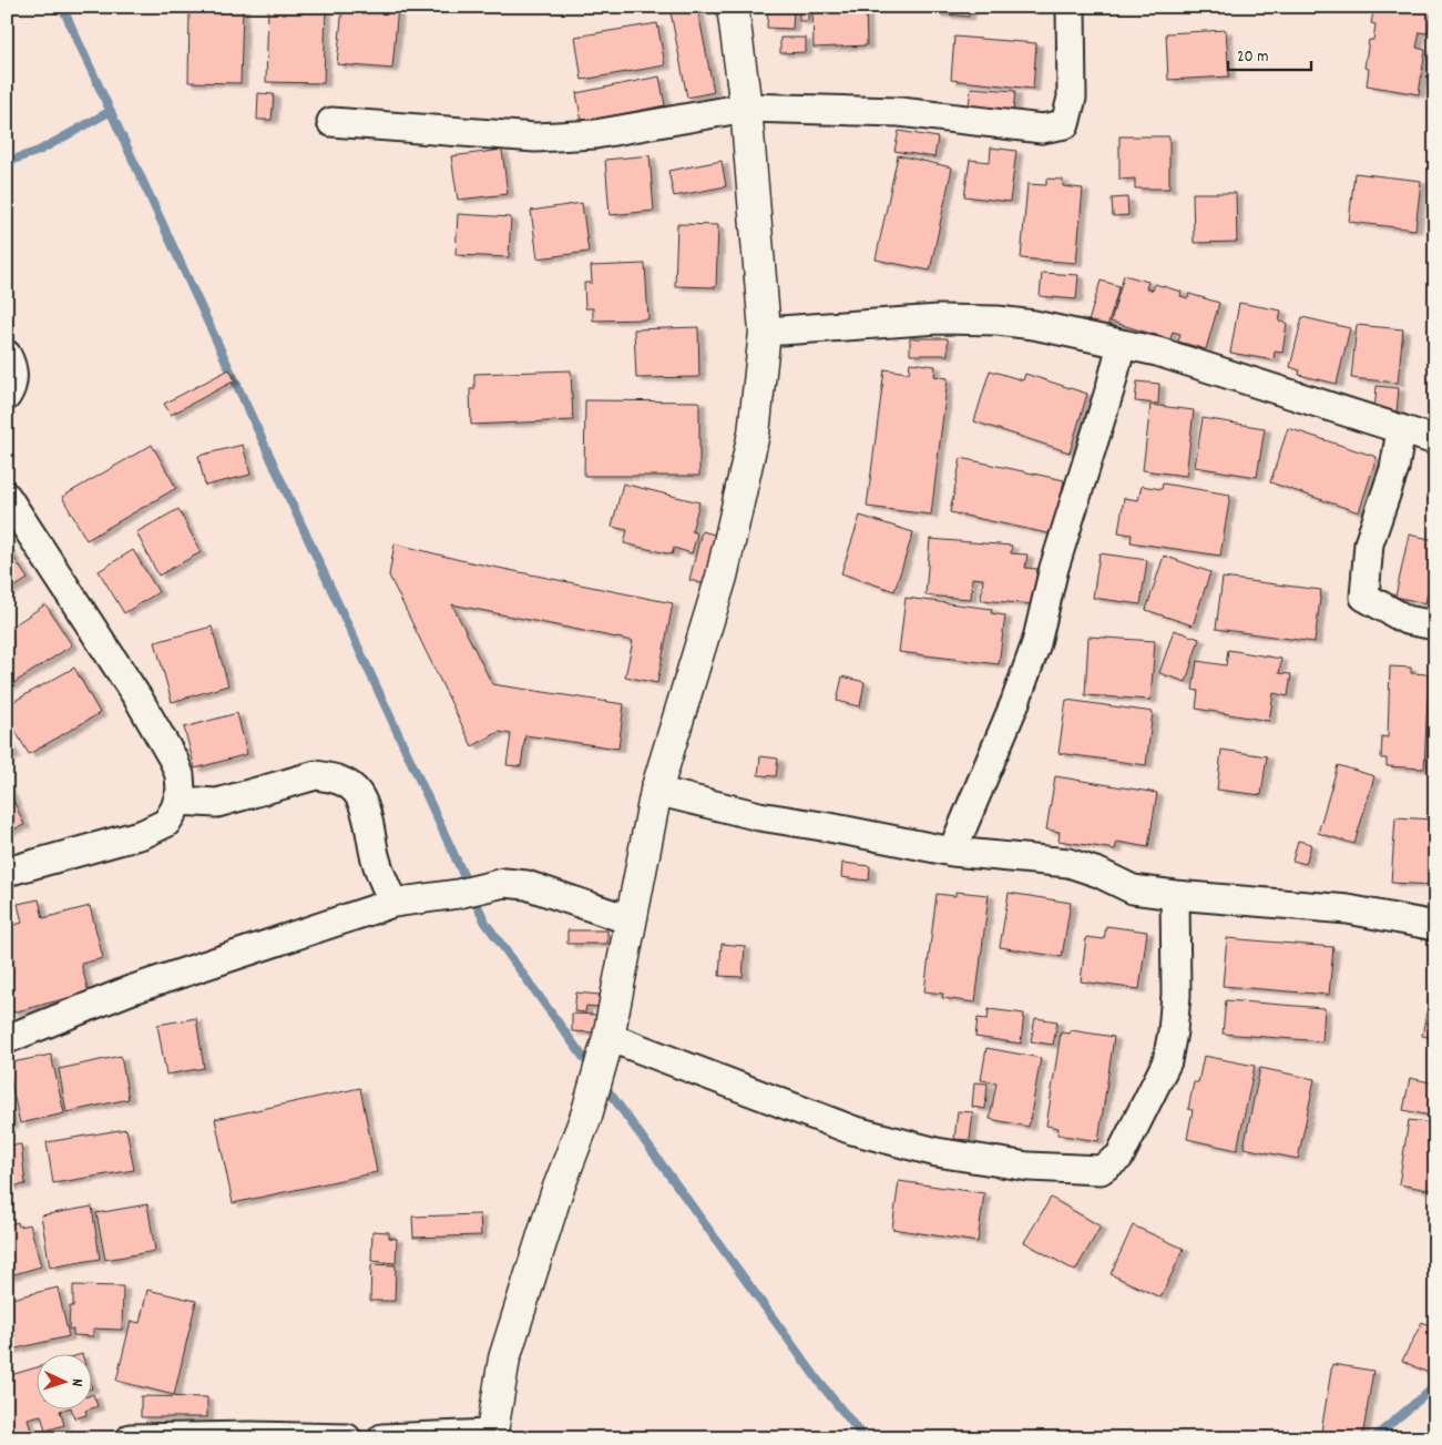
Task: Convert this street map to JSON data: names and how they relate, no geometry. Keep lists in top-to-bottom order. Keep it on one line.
{"scale_bar":"20 m","north":"right"}
